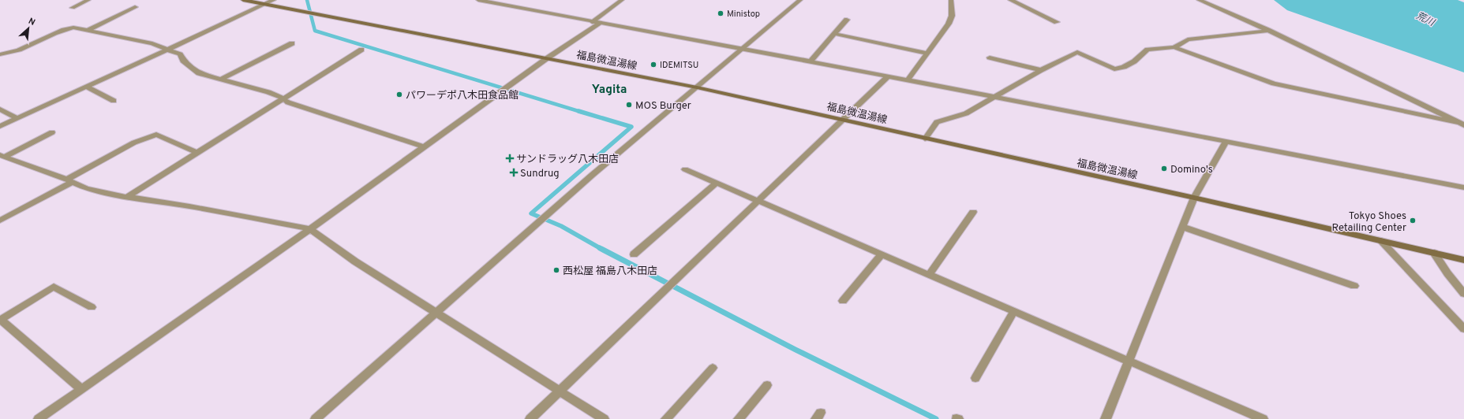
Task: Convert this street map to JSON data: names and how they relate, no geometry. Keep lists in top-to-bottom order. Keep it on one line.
{"streets":{"main road":["福島微温湯線"]},"districts":["Yagita"],"water":["荒川"],"places":{"other":["Ministop","IDEMITSU","パワーデポ八木田食品館","MOS Burger","Domino's","Tokyo Shoes Retailing Center","西松屋 福島八木田店"],"health":["サンドラッグ八木田店","Sundrug"]},"north":"top right"}
